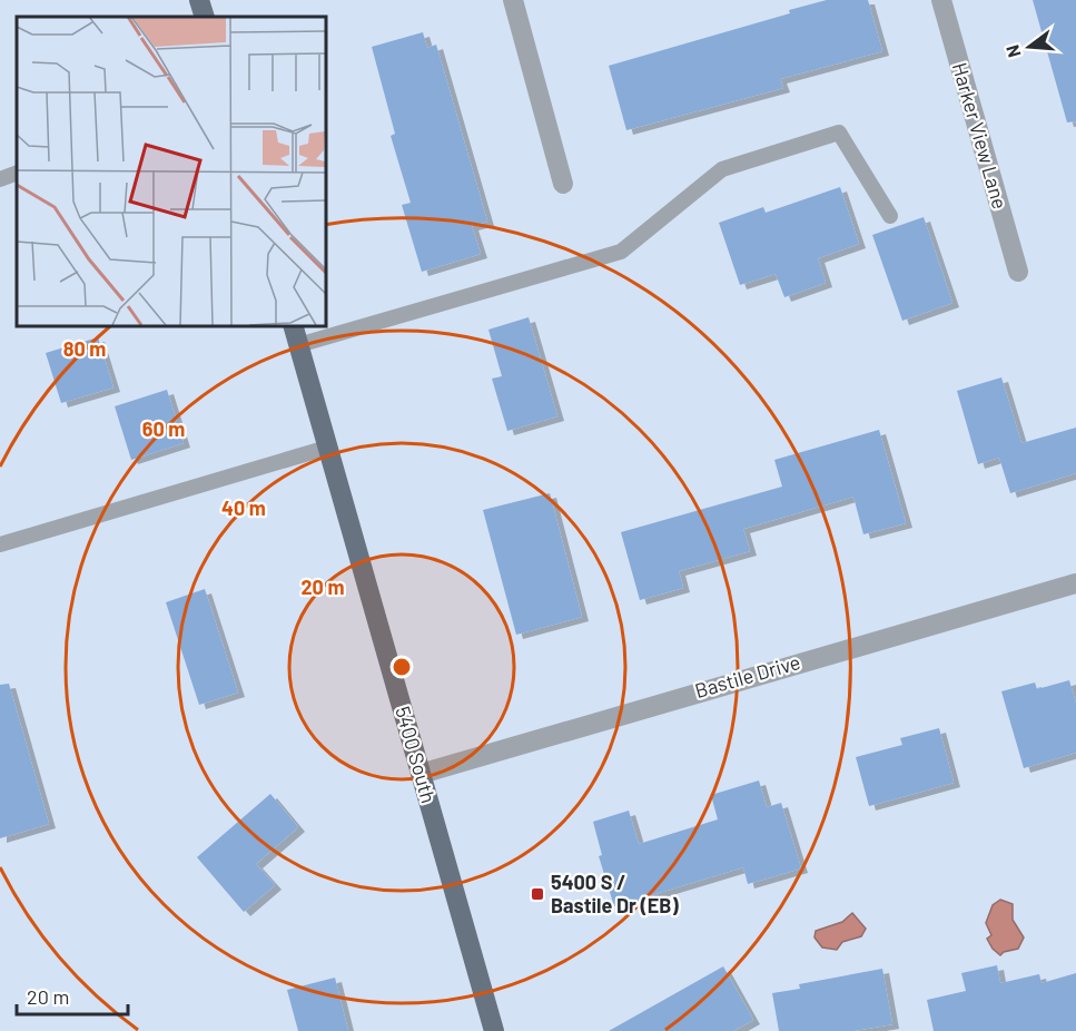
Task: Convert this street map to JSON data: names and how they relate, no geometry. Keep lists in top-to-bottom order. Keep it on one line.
{"streets":{"main road":["5400 South"],"street":["Harker View Lane","Bastile Drive"]},"crossings":[["Bastile Drive","5400 South"]],"places":{"transit":["5400 S / Bastile Dr (EB)"]},"scale_bar":"20 m","north":"left","rings":["80 m","60 m","40 m","20 m"]}
